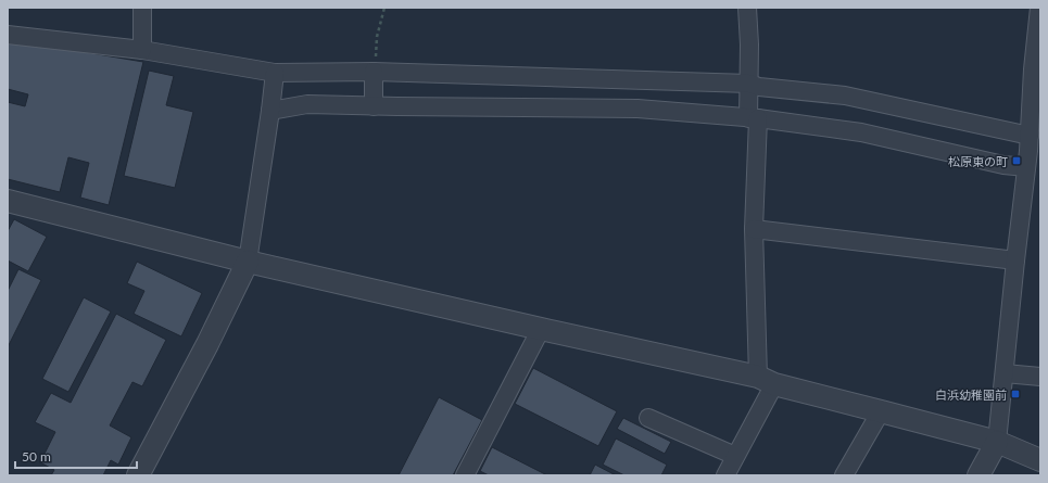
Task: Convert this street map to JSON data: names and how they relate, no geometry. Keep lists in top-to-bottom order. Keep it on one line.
{"places":{"transit":["松原東の町","白浜幼稚園前"]},"scale_bar":"50 m"}
